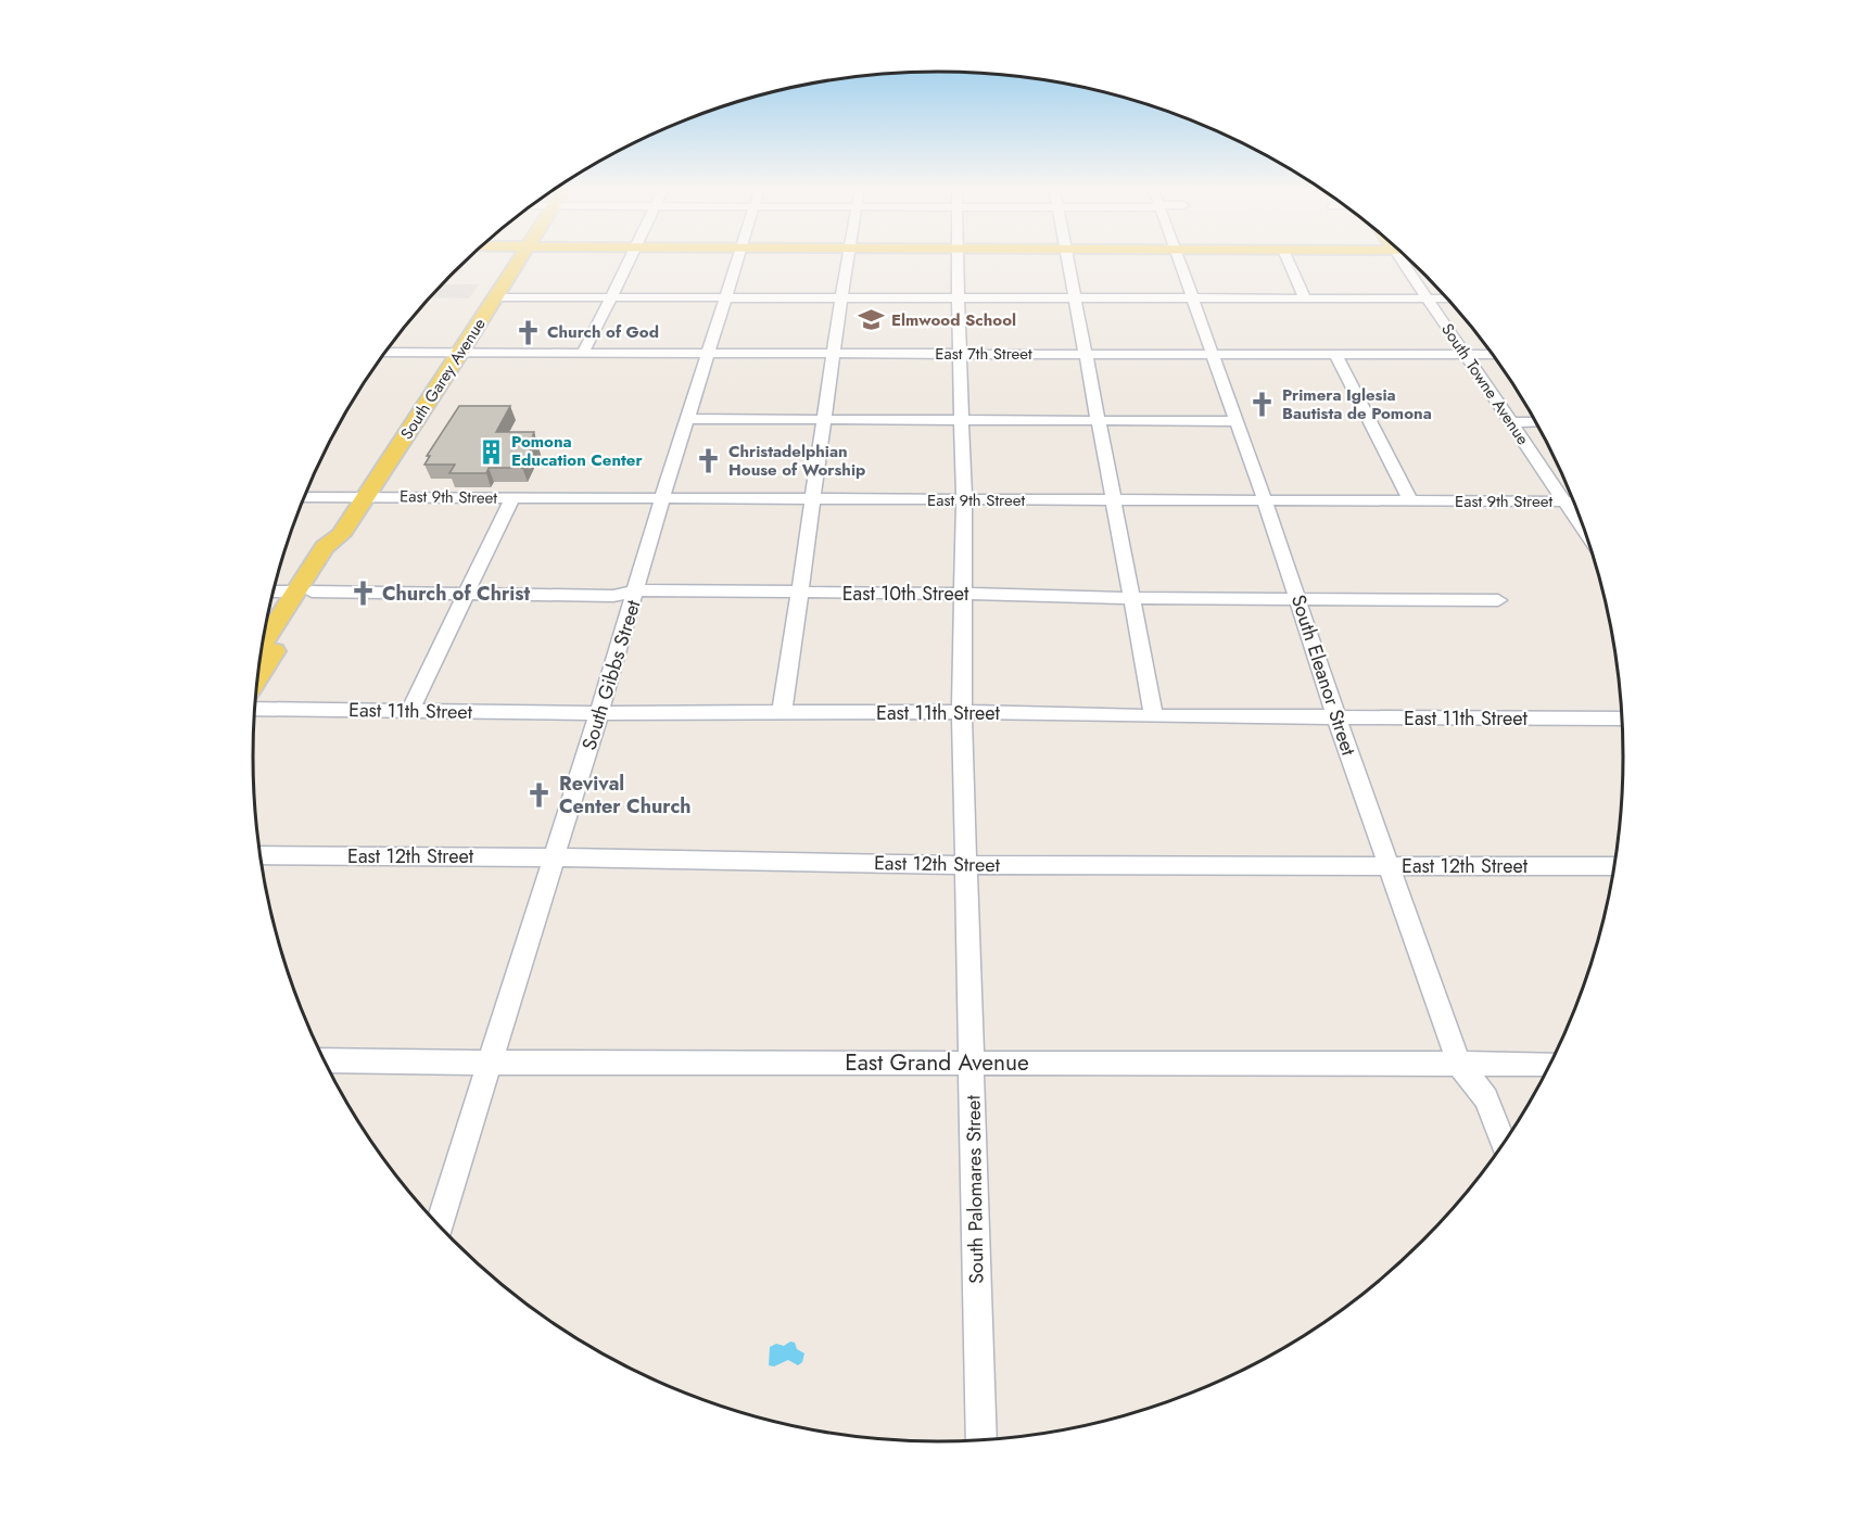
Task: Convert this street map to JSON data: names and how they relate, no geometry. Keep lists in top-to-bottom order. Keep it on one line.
{"streets":{"main road":["South Garey Avenue"],"street":["East 7th Street","South Towne Avenue","East 9th Street","East 10th Street","South Gibbs Street","South Eleanor Street","East 11th Street","East 12th Street","East Grand Avenue","South Palomares Street"]},"crossings":[["East 7th Street","South Garey Avenue"],["East 7th Street","South Towne Avenue"],["East 7th Street","South Gibbs Street"],["East 7th Street","South Eleanor Street"],["East 7th Street","South Palomares Street"],["South Garey Avenue","East 9th Street"],["South Garey Avenue","East 10th Street"],["South Towne Avenue","East 9th Street"],["East 9th Street","South Gibbs Street"],["East 9th Street","South Eleanor Street"],["East 9th Street","South Palomares Street"],["East 10th Street","South Gibbs Street"],["East 10th Street","South Eleanor Street"],["East 10th Street","South Palomares Street"],["South Gibbs Street","East 11th Street"],["South Gibbs Street","East 12th Street"],["South Gibbs Street","East Grand Avenue"],["South Eleanor Street","East 11th Street"],["South Eleanor Street","East 12th Street"],["South Eleanor Street","East Grand Avenue"],["East 11th Street","South Palomares Street"],["East 12th Street","South Palomares Street"],["East Grand Avenue","South Palomares Street"]],"places":{"school or university":["Elmwood School"],"church":["Church of God","Primera Iglesia Bautista de Pomona","Christadelphian House of Worship","Church of Christ","Revival Center Church"],"building":["Pomona Education Center"]}}
